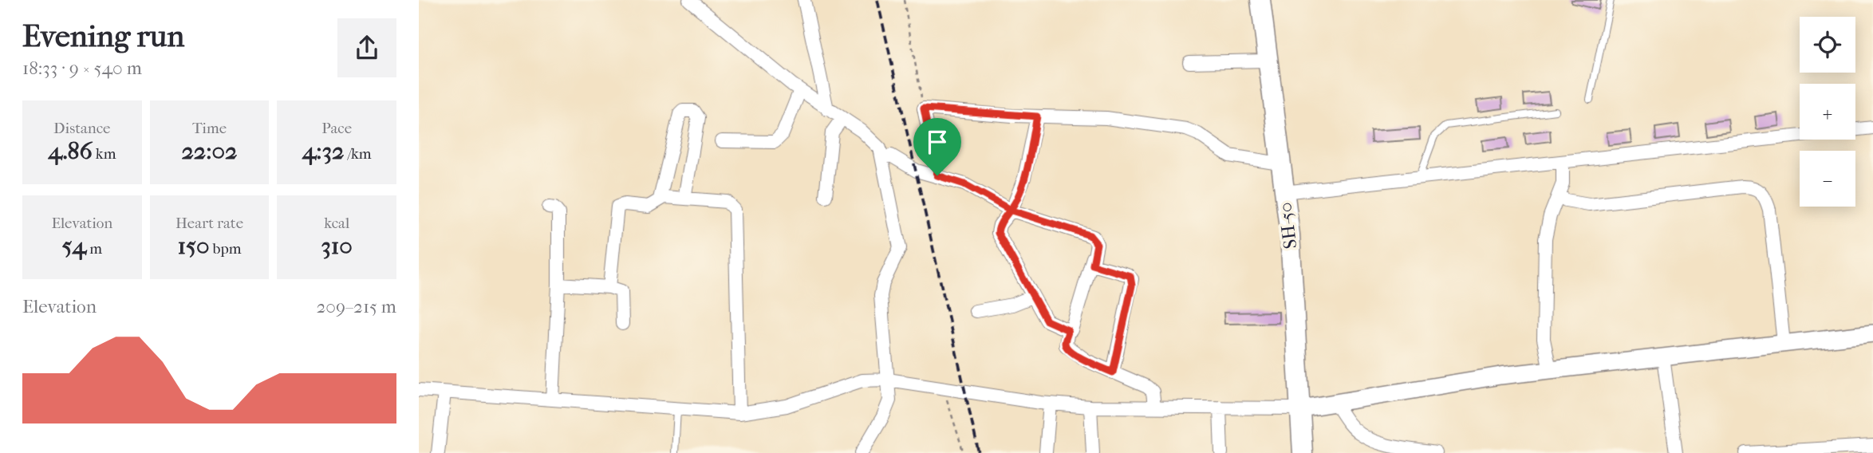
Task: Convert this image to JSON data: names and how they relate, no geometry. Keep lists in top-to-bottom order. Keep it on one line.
{"streets":{"main road":["SH-50"]},"page":{"heading":["Evening run","18:33 · 9 × 540 m"],"map_buttons":["+","−"],"stats":[["Distance","4.86 km"],["Time","22:02"],["Pace","4:32 /km"],["Elevation","54 m"],["Heart rate","150 bpm"],["kcal","310"]],"chart":["Elevation","209–215 m"]}}
